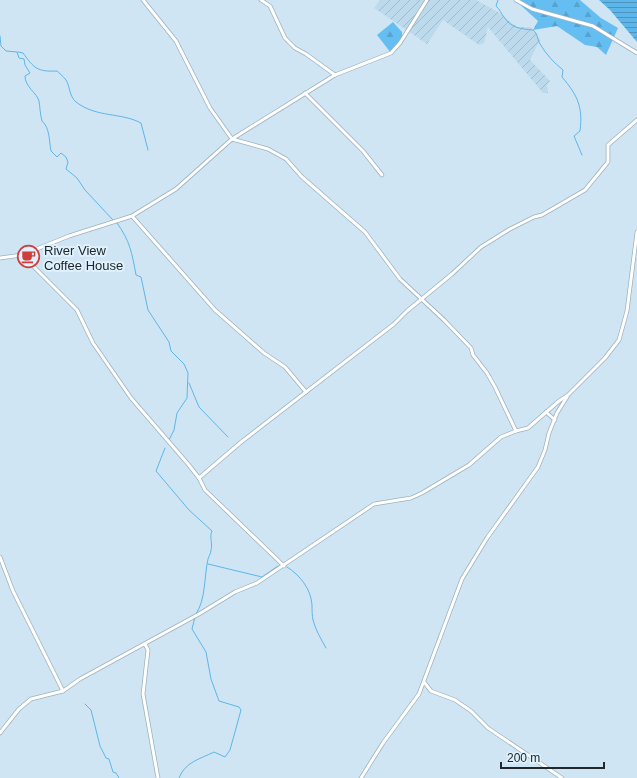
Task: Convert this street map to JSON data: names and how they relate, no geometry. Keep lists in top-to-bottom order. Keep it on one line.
{"places":{"cafe":["River View Coffee House"]},"scale_bar":"200 m"}
